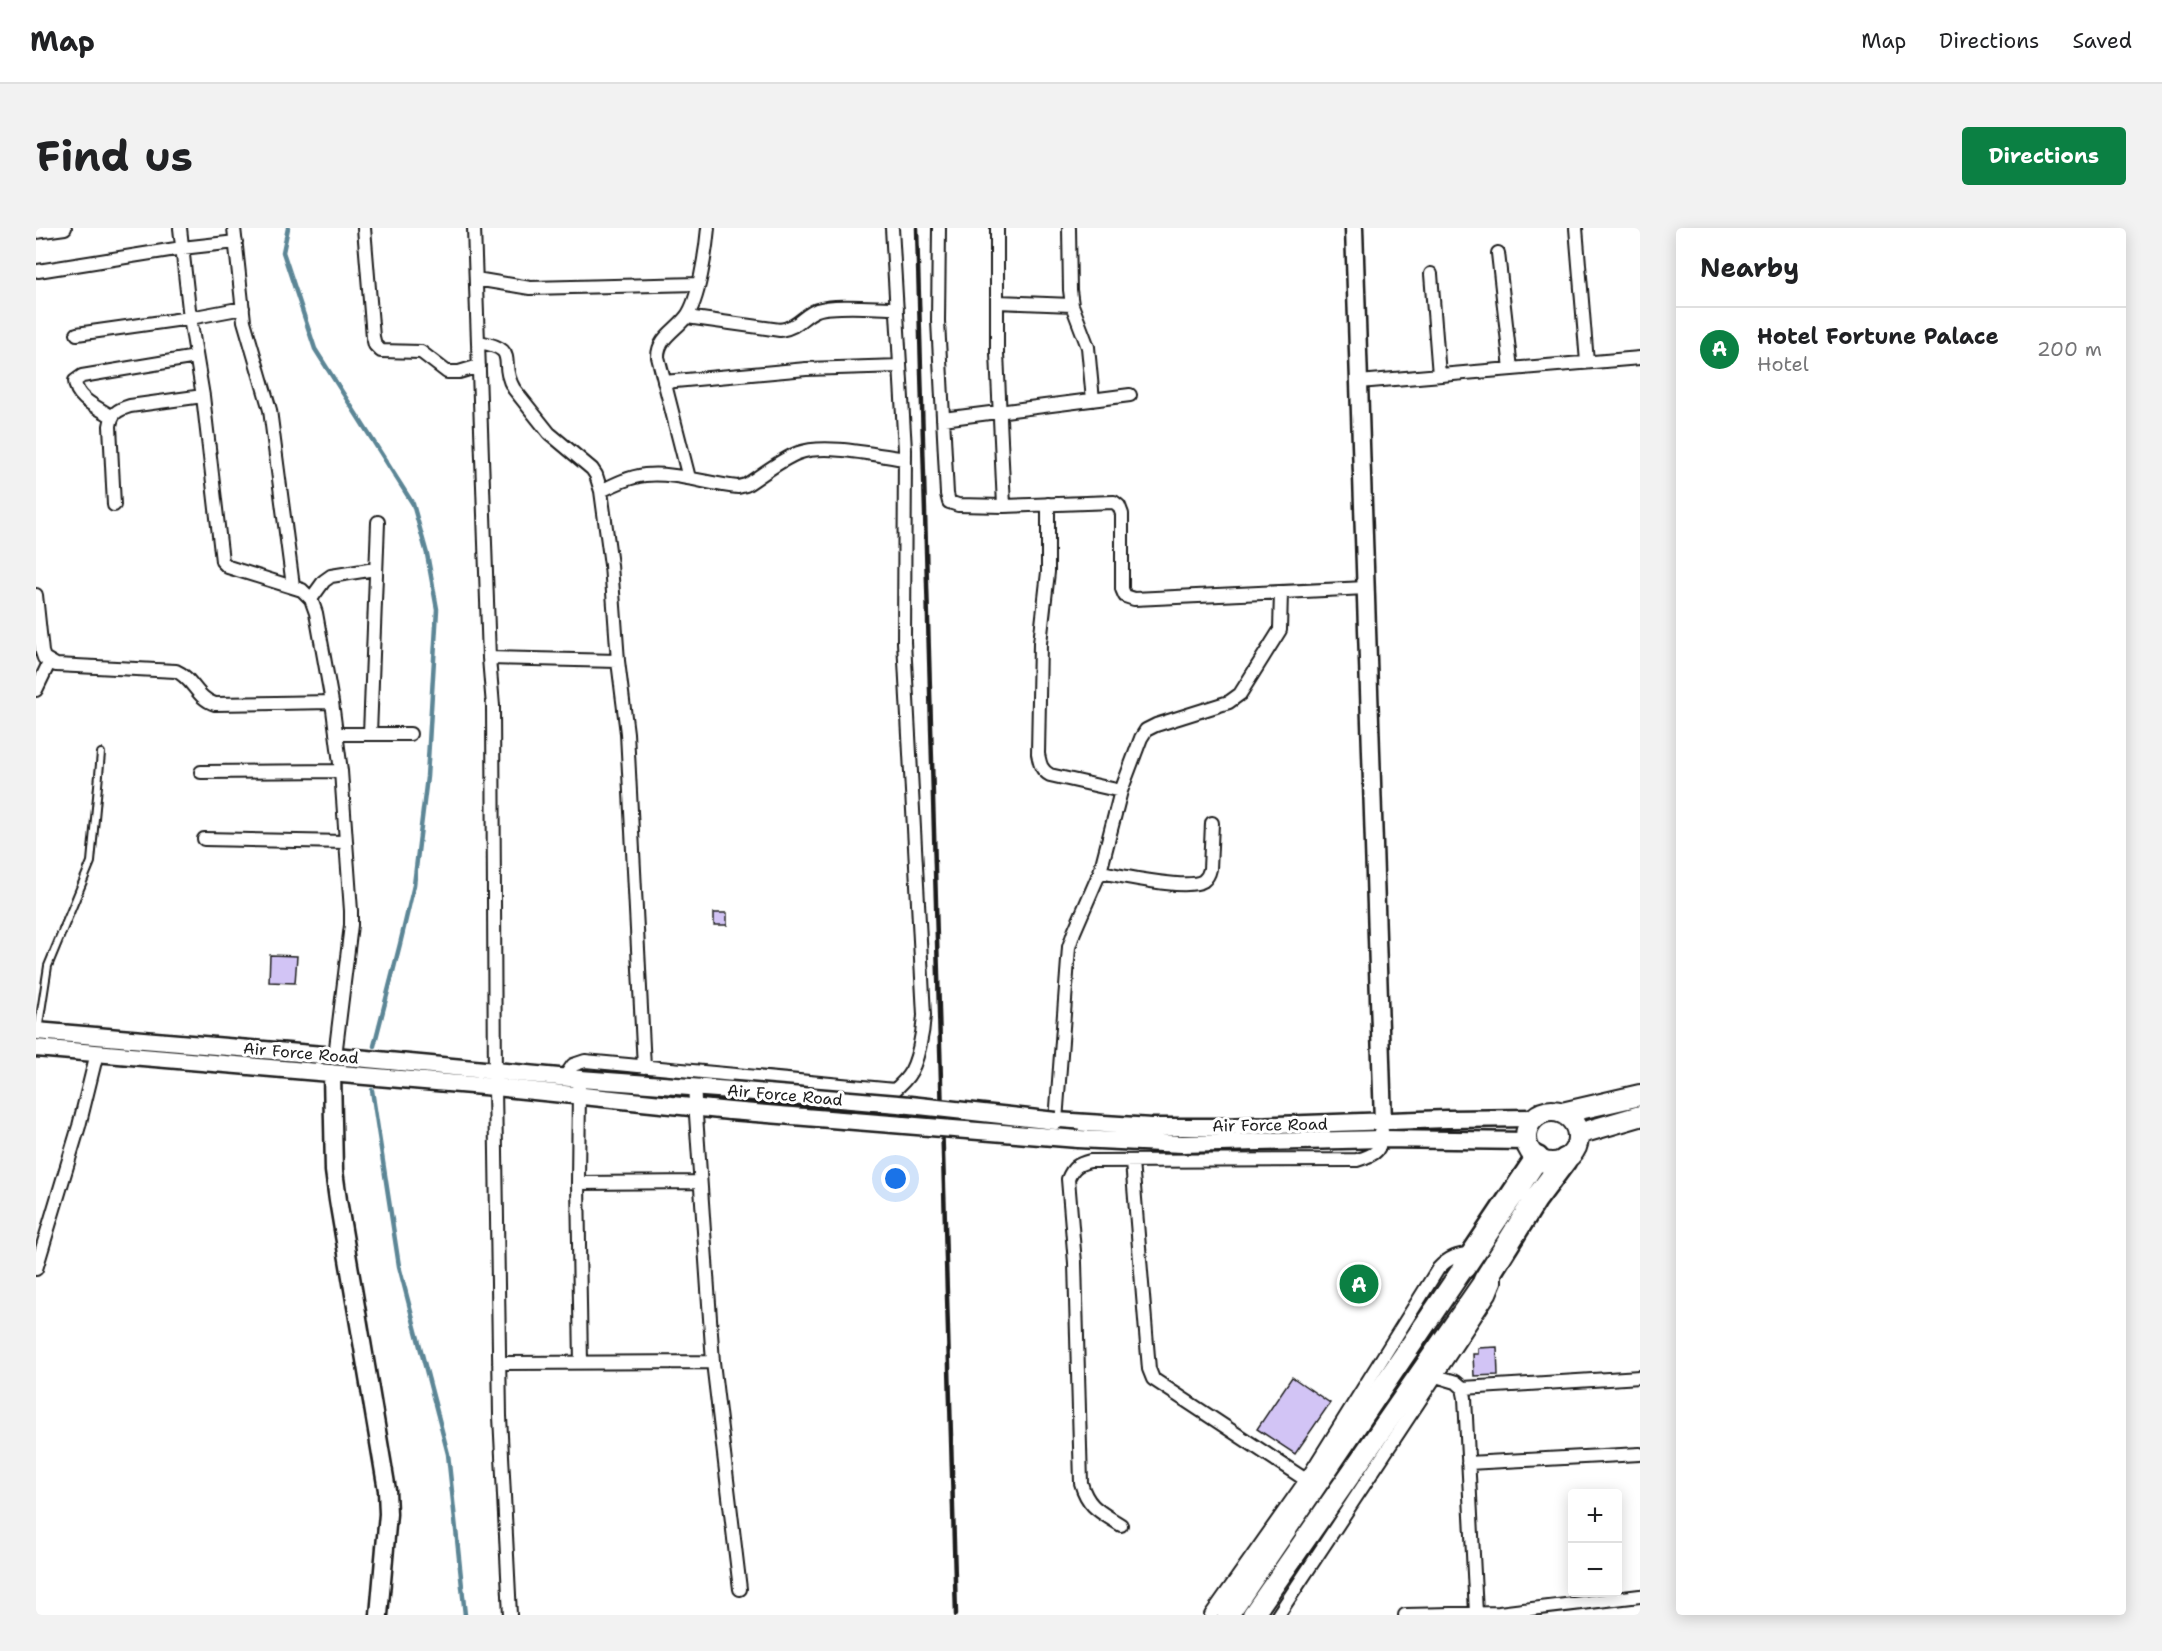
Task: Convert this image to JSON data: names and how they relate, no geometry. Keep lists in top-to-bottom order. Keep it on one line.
{"streets":{"street":["Air Force Road"]},"page":{"header":"Map","nav":["Map","Directions","Saved"],"buttons":"Directions","title":"Find us","heading":"Nearby","list":[{"mark":"A","name":"Hotel Fortune Palace","note":"Hotel","value":"200 m"}],"pins":"A","map_buttons":["+","−"]}}
